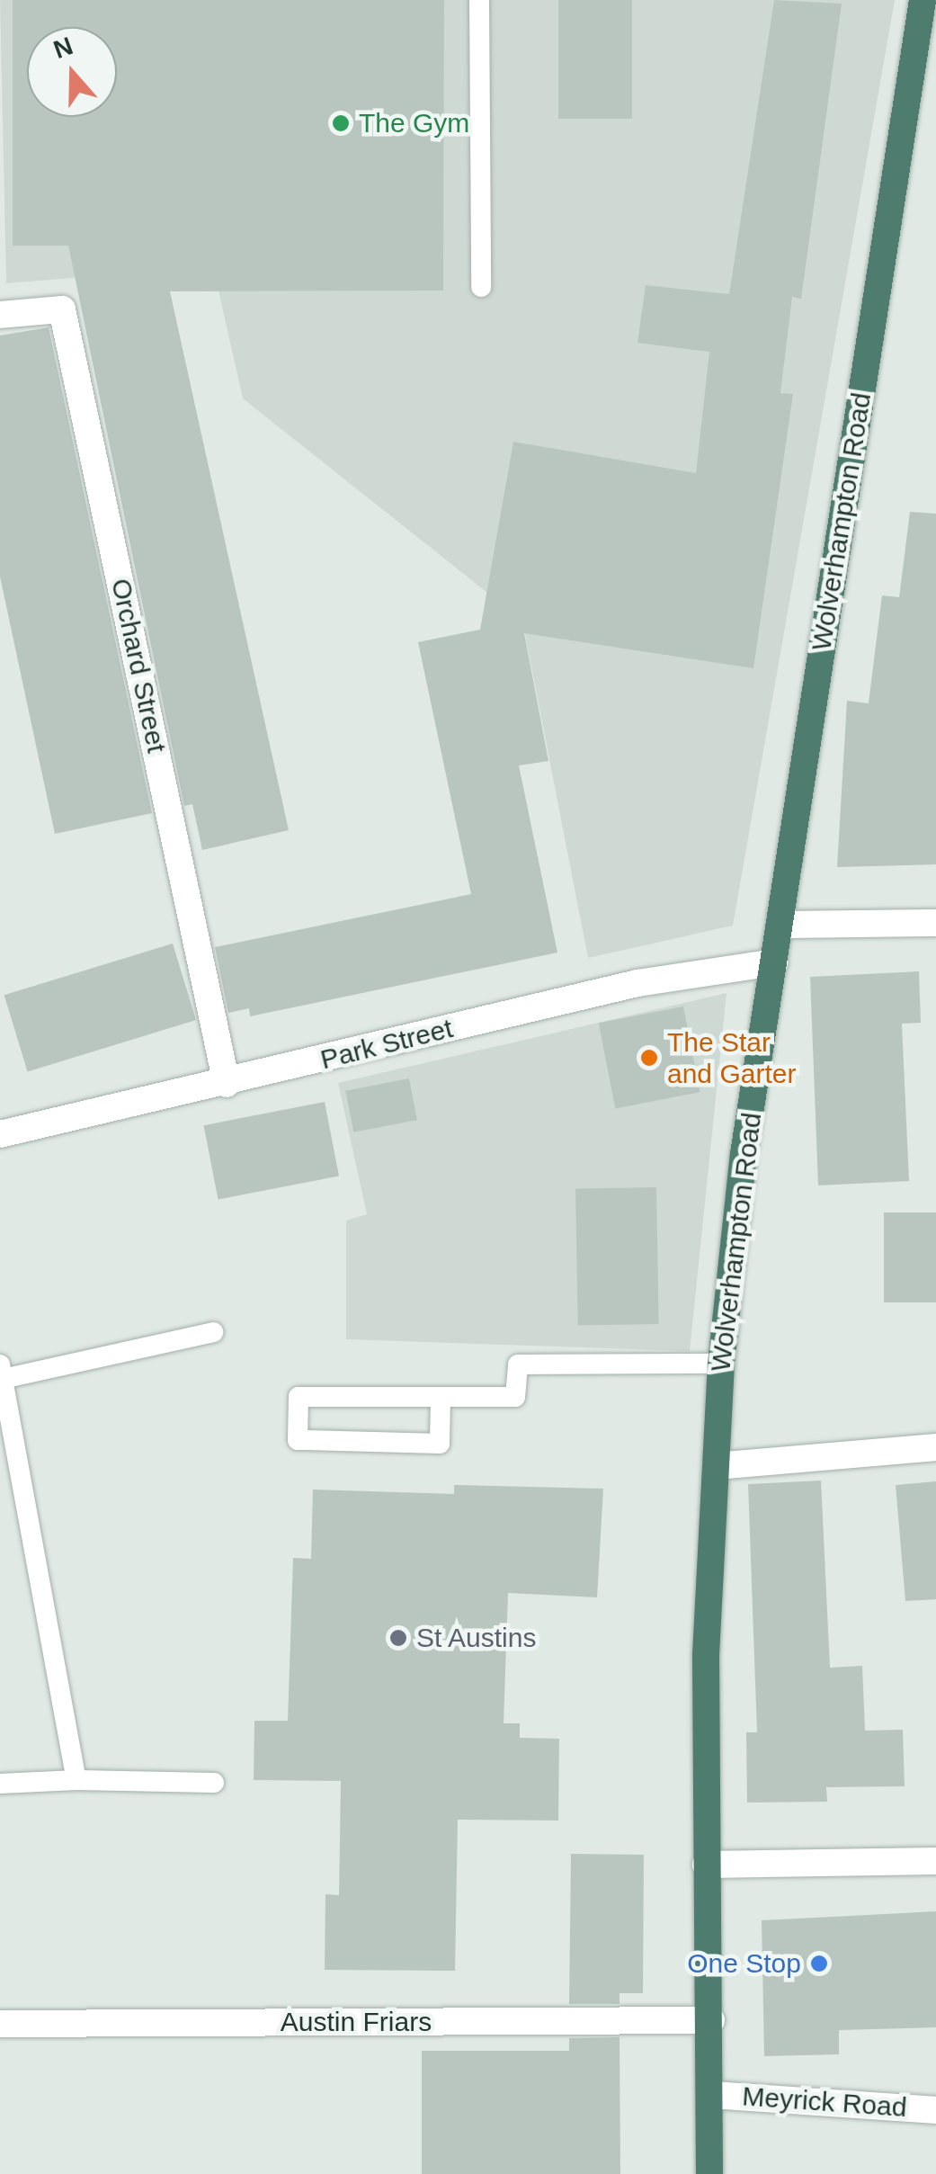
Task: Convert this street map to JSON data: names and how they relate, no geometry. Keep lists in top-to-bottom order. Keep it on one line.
{"streets":{"highway":["Wolverhampton Road"],"street":["Orchard Street","Park Street","Austin Friars","Meyrick Road"]},"crossings":[["Wolverhampton Road","Park Street"],["Wolverhampton Road","Austin Friars"],["Wolverhampton Road","Meyrick Road"],["Orchard Street","Park Street"]],"places":["The Gym","The Star and Garter","St Austins","One Stop"],"north":"top"}
